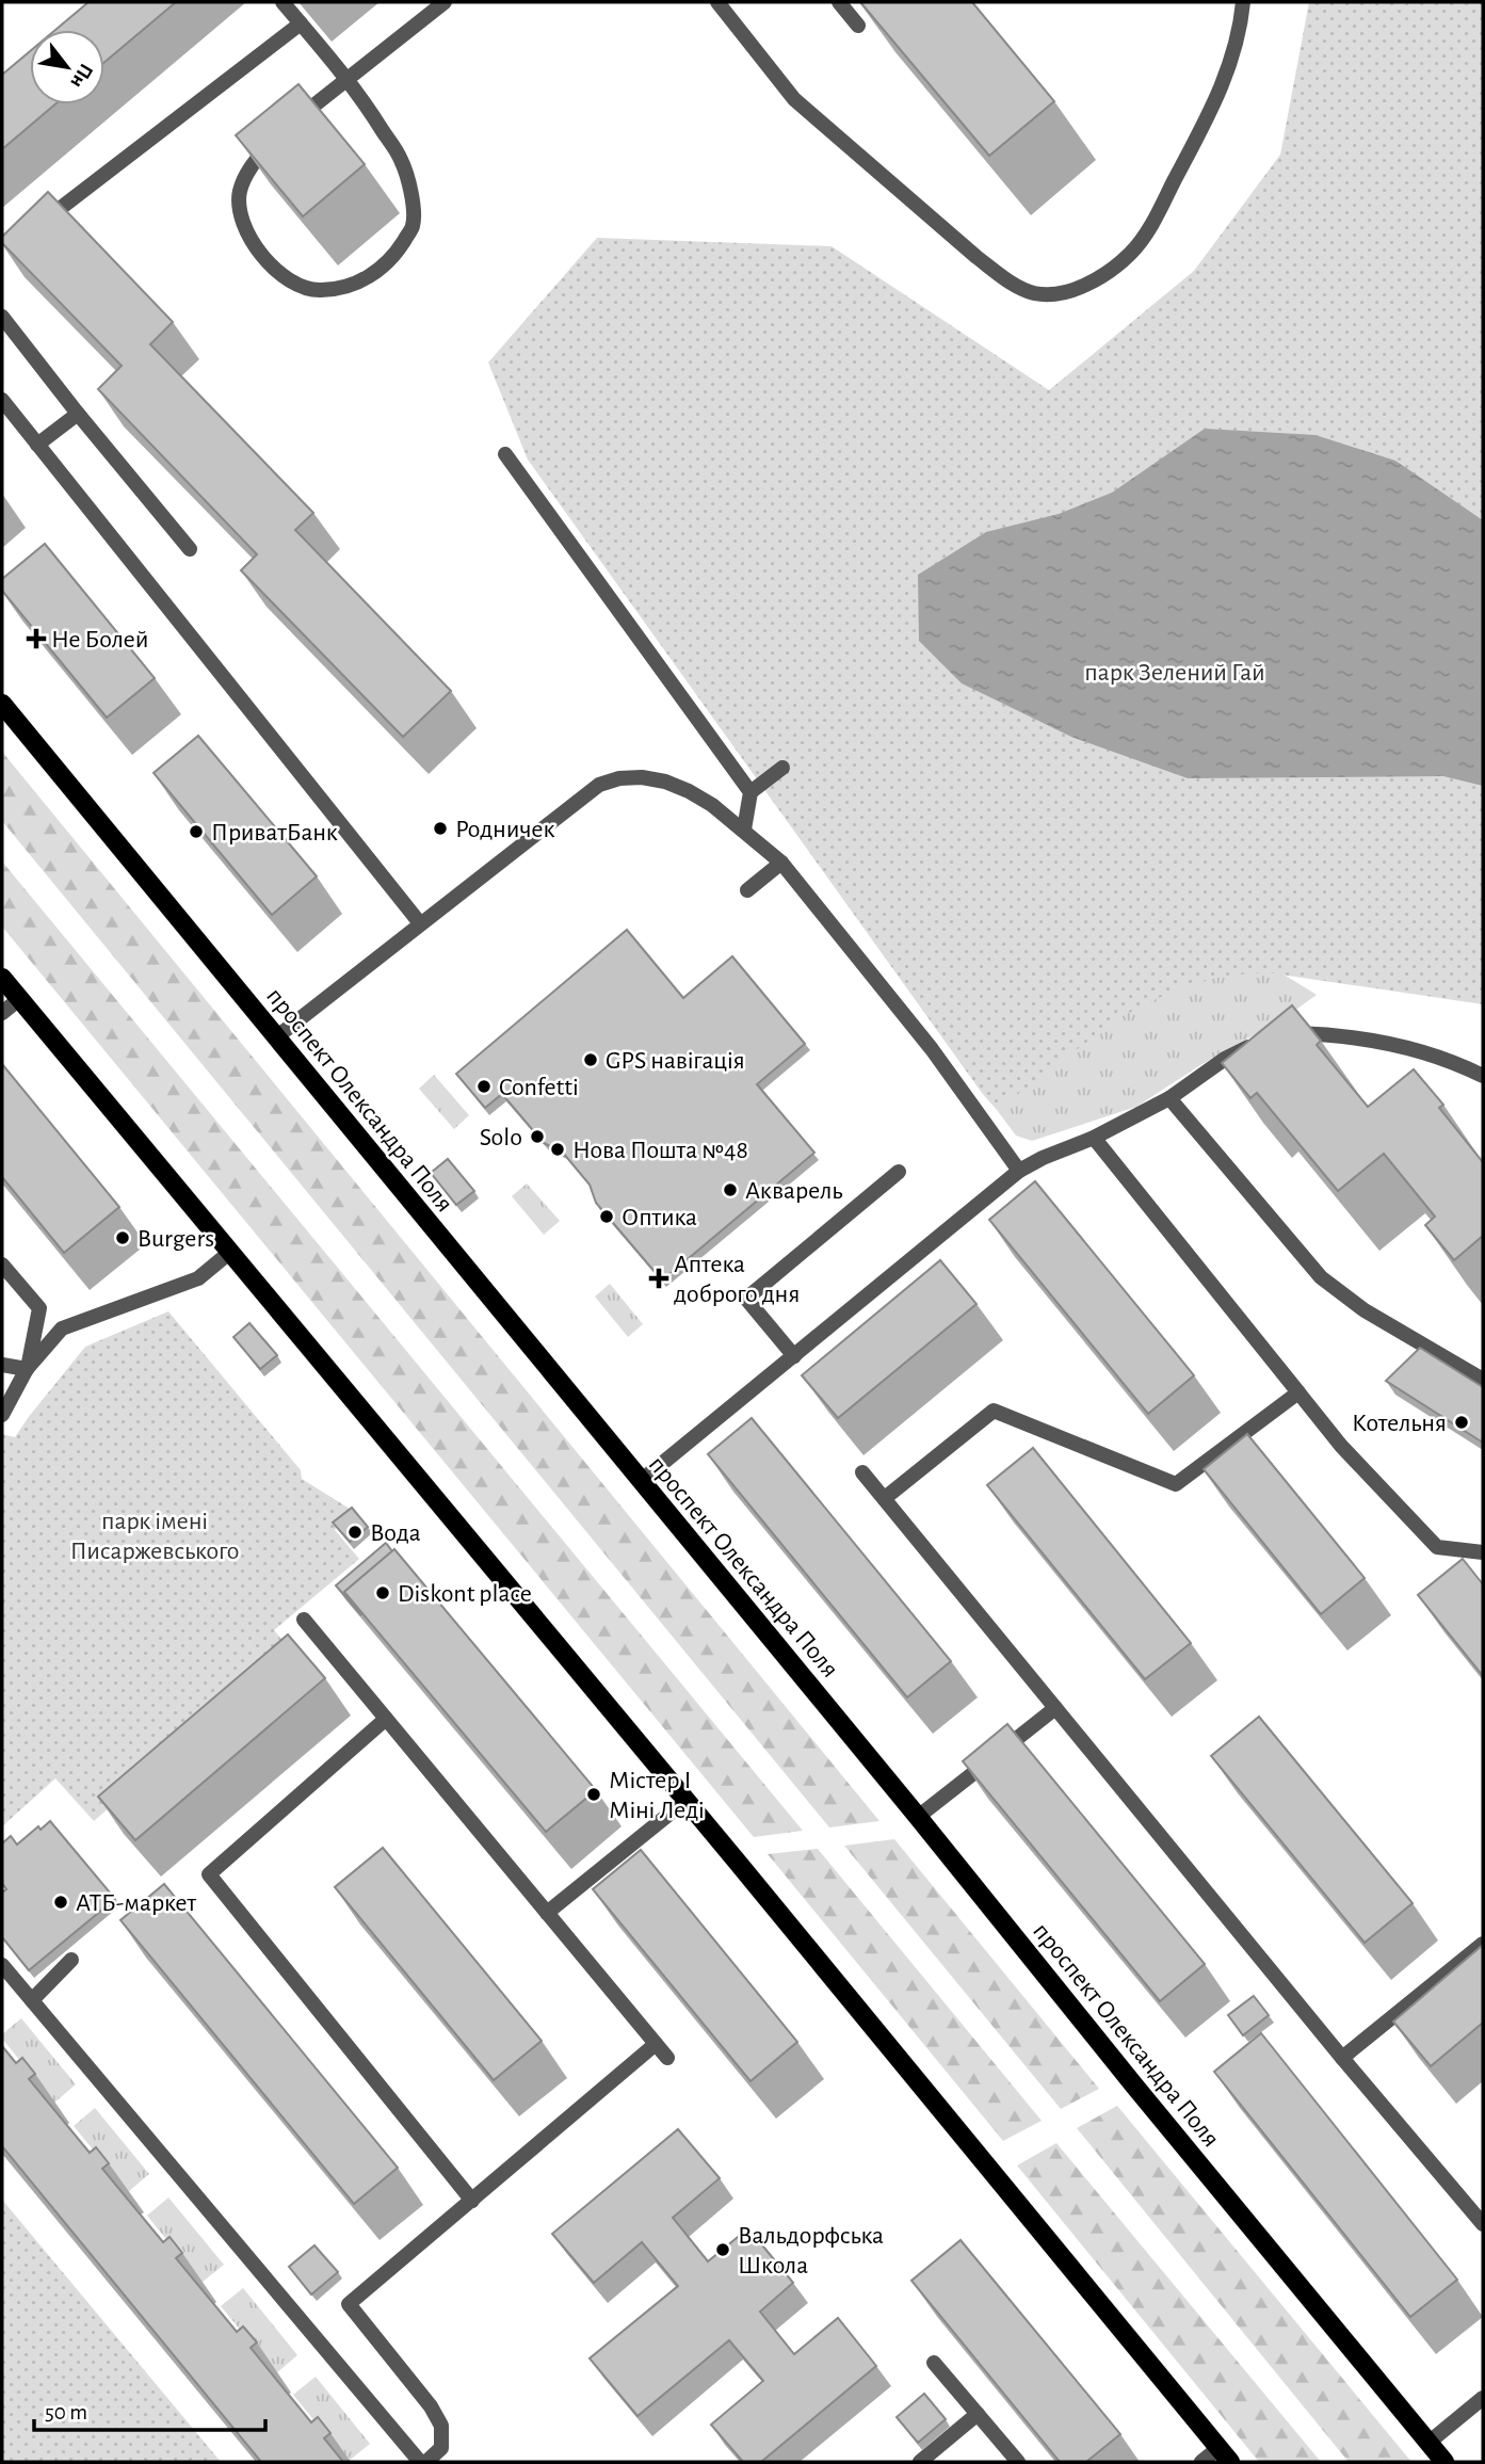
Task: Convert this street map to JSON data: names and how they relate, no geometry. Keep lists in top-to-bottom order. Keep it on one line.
{"streets":{"main road":["проспект Олександра Поля"]},"parks":["парк Зелений Гай","парк імені Писаржевського"],"places":{"health":["Не Болей","Аптека доброго дня"],"other":["Родничек","ПриватБанк","GPS навігація","Confetti","Solo","Нова Пошта №48","Акварель","Оптика","Burgers","Котельня","Вода","Diskont place","Містер І Міні Леді","АТБ-маркет","Вальдорфська Школа"]},"scale_bar":"50 m","north":"bottom right"}
